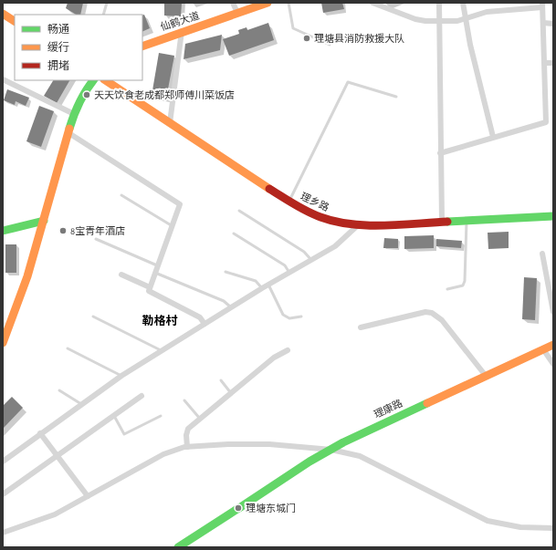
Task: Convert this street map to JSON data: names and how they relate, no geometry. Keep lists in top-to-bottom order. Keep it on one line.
{"streets":{"main road":["仙鹤大道","理乡路","理康路"]},"districts":["勒格村"],"places":["理塘县消防救援大队","天天饮食老成都郑师傅川菜饭店","8宝青年酒店","理塘东城门"],"legend":["畅通","缓行","拥堵"]}
